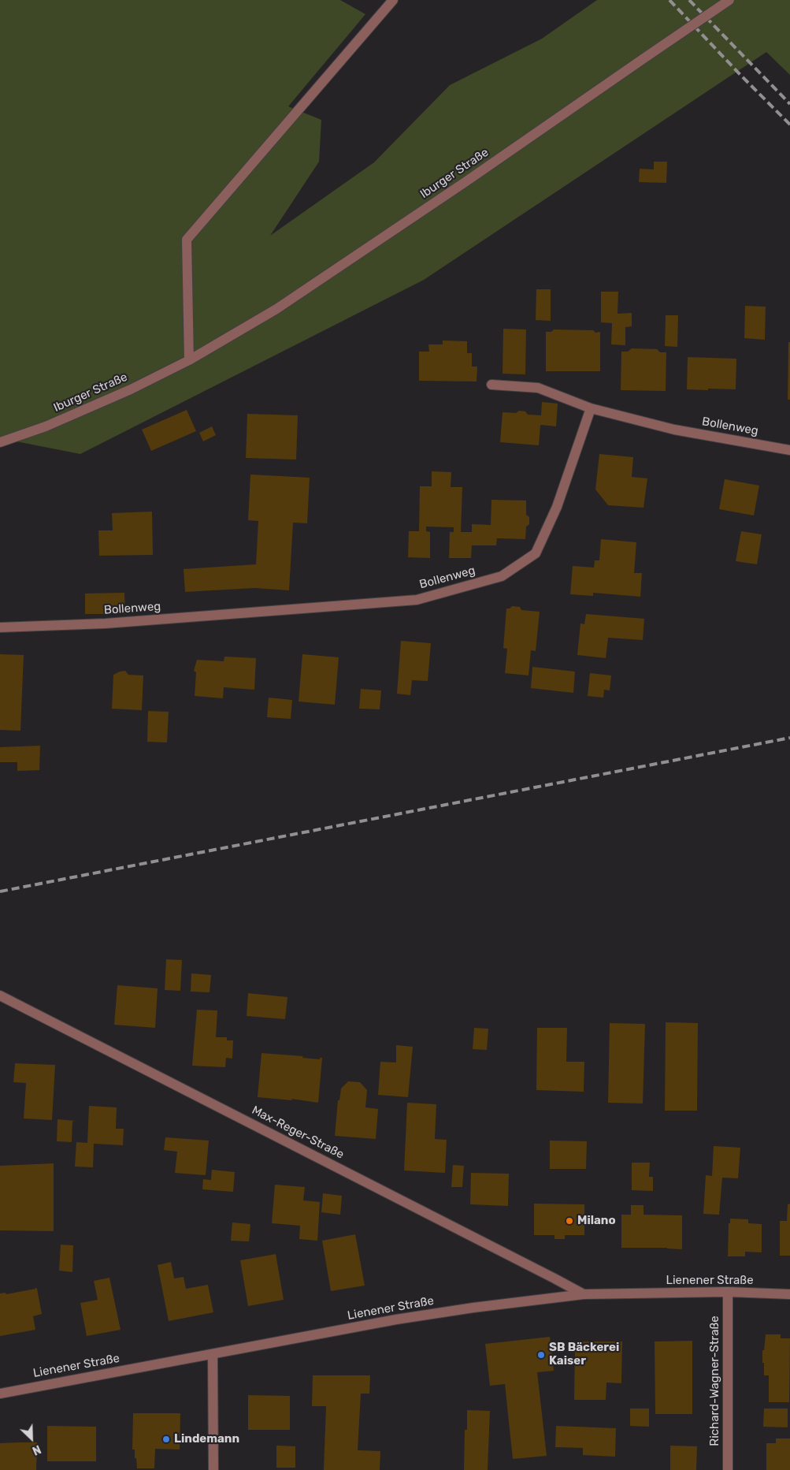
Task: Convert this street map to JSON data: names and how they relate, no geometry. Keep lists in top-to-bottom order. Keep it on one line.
{"streets":{"street":["Iburger Straße","Bollenweg","Max-Reger-Straße","Lienener Straße","Richard-Wagner-Straße"]},"crossings":[["Max-Reger-Straße","Lienener Straße"],["Lienener Straße","Richard-Wagner-Straße"]],"places":["Milano","SB Bäckerei Kaiser","Lindemann"],"north":"bottom right"}
